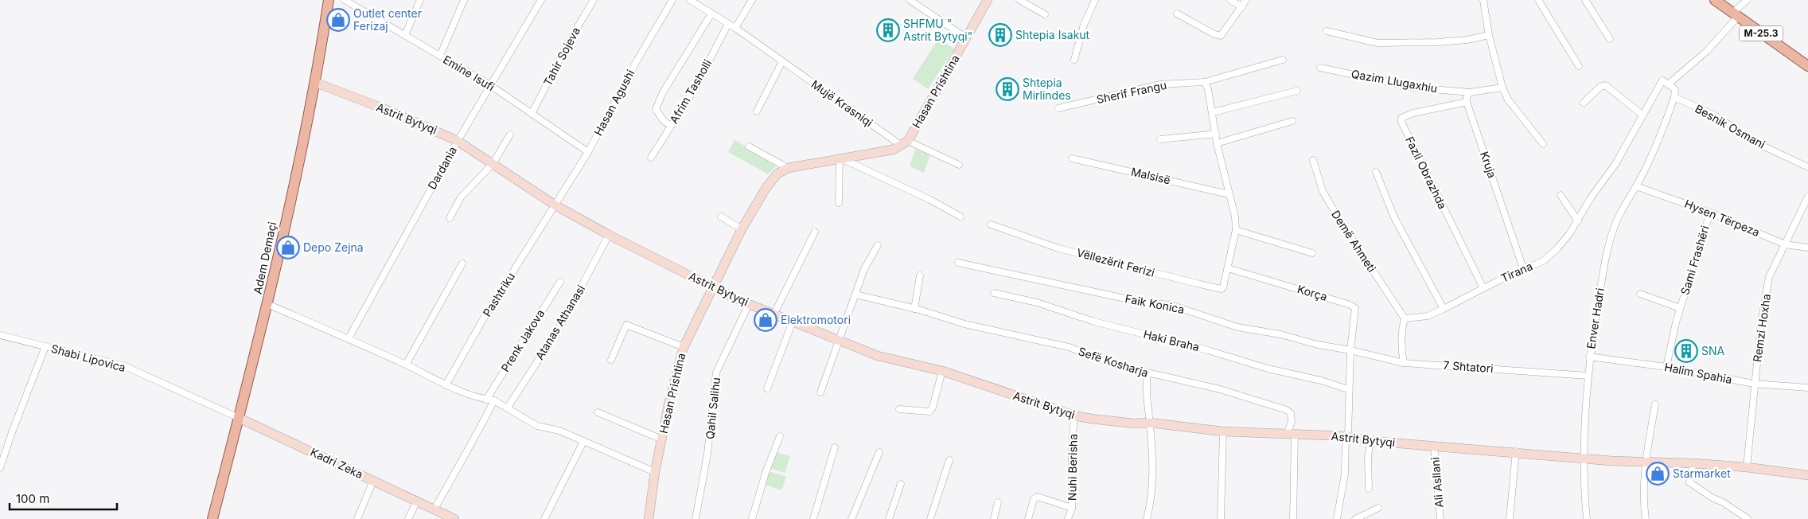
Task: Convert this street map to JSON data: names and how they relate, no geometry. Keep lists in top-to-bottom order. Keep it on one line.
{"streets":{"main road":["M-25.3","Adem Demaçi"],"street":["Tahir Sojeva","Emine Isufi","Qazim Llugaxhiu","Afrim Tasholli","Hasan Prishtina","Sherif Frangu","Hasan Agushi","Mujë Krasniqi","Astrit Bytyqi","Besnik Osmani","Kruja","Dardania","Fazli Obrazhda","Malsisë","Hysen Tërpeza","Demë Ahmeti","Sami Frashëri","Vëllezërit Ferizi","Tirana","Korça","Pashtriku","Faik Konica","Enver Hadri","Atanas Athanasi","Remzi Hoxha","Prenk Jakova","Haki Braha","Shabi Lipovica","Sefë Kosharja","7 Shtatori","Halim Spahia","Qahil Salihu","Kadri Zeka","Nuhi Berisha","Ali Asllani"]},"crossings":[["M-25.3","Tirana"],["Tahir Sojeva","Emine Isufi"],["Emine Isufi","Hasan Agushi"],["Emine Isufi","Dardania"],["Afrim Tasholli","Mujë Krasniqi"],["Hasan Prishtina","Mujë Krasniqi"],["Hasan Prishtina","Astrit Bytyqi"],["Hasan Agushi","Astrit Bytyqi"],["Hasan Agushi","Pashtriku"],["Astrit Bytyqi","Dardania"],["Astrit Bytyqi","Adem Demaçi"],["Astrit Bytyqi","Pashtriku"],["Astrit Bytyqi","Enver Hadri"],["Astrit Bytyqi","Atanas Athanasi"],["Astrit Bytyqi","Remzi Hoxha"],["Astrit Bytyqi","Sefë Kosharja"],["Astrit Bytyqi","Qahil Salihu"],["Astrit Bytyqi","Nuhi Berisha"],["Astrit Bytyqi","Ali Asllani"],["Kruja","Fazli Obrazhda"],["Kruja","Tirana"],["Fazli Obrazhda","Tirana"],["Hysen Tërpeza","Sami Frashëri"],["Hysen Tërpeza","Enver Hadri"],["Hysen Tërpeza","Remzi Hoxha"],["Demë Ahmeti","Tirana"],["Adem Demaçi","Shabi Lipovica"],["Adem Demaçi","Kadri Zeka"],["Sami Frashëri","Halim Spahia"],["Vëllezërit Ferizi","Korça"],["Korça","Faik Konica"],["Korça","7 Shtatori"],["Faik Konica","7 Shtatori"],["Enver Hadri","7 Shtatori"],["Enver Hadri","Halim Spahia"],["Remzi Hoxha","Halim Spahia"],["Shabi Lipovica","Kadri Zeka"]],"places":{"shop":["Outlet center Ferizaj","Depo Zejna","Elektromotori","Starmarket"],"building":["SHFMU \" Astrit Bytyqi\"","Shtepia Isakut","Shtepia Mirlindes","SNA"]},"scale_bar":"100 m"}
